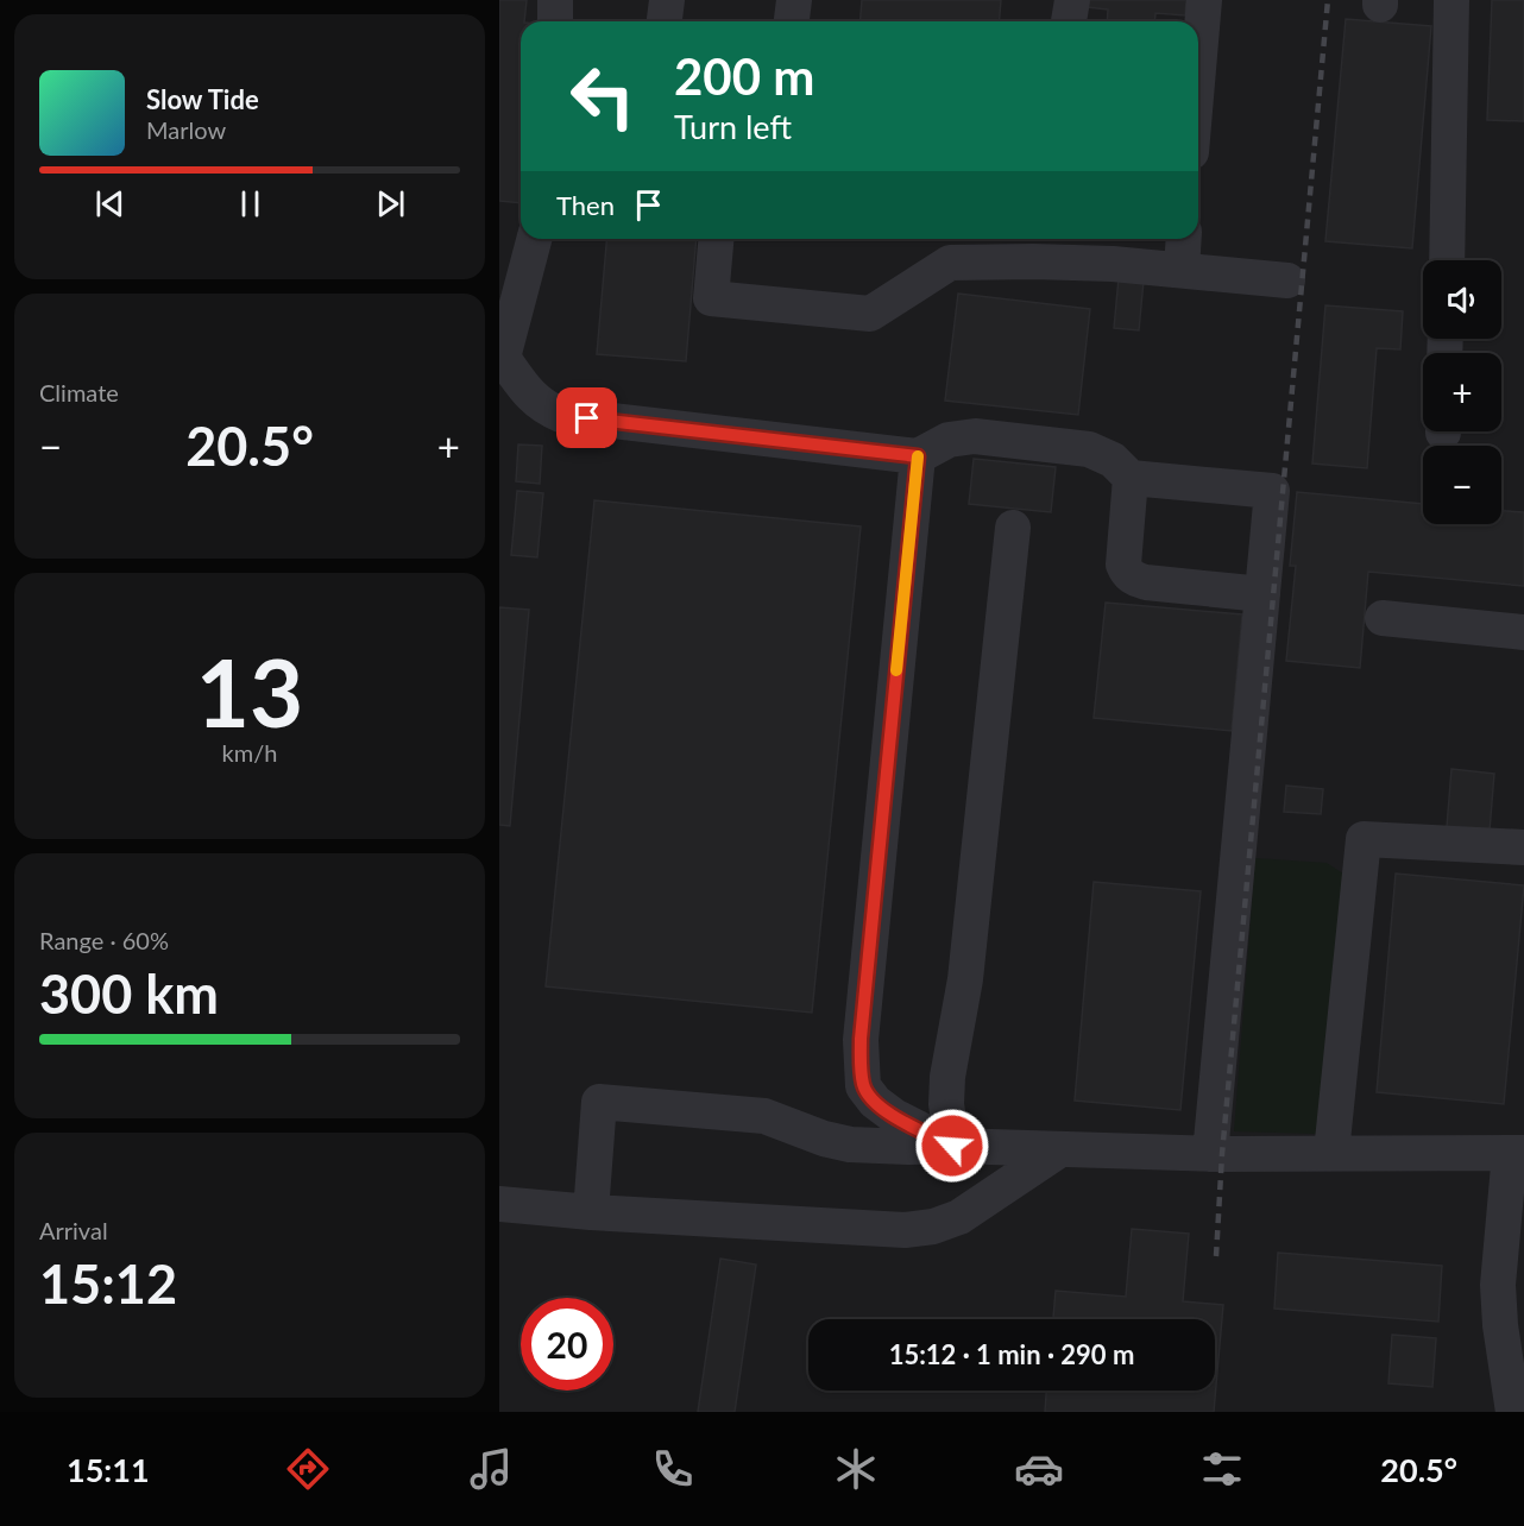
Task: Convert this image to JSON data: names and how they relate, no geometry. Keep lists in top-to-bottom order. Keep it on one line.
{"page":{"turn":["200 m","Turn left"],"song":["Slow Tide","Marlow"],"then":"Then","map_buttons":["+","−"],"tile":["Climate",["13","km/h"],["Range · 60%","300 km"],["Arrival","15:12"]],"heat":["−","20.5°","+"],"limit":"20","trip":"15:12 · 1 min · 290 m","tabs":["15:11","20.5°"]}}
